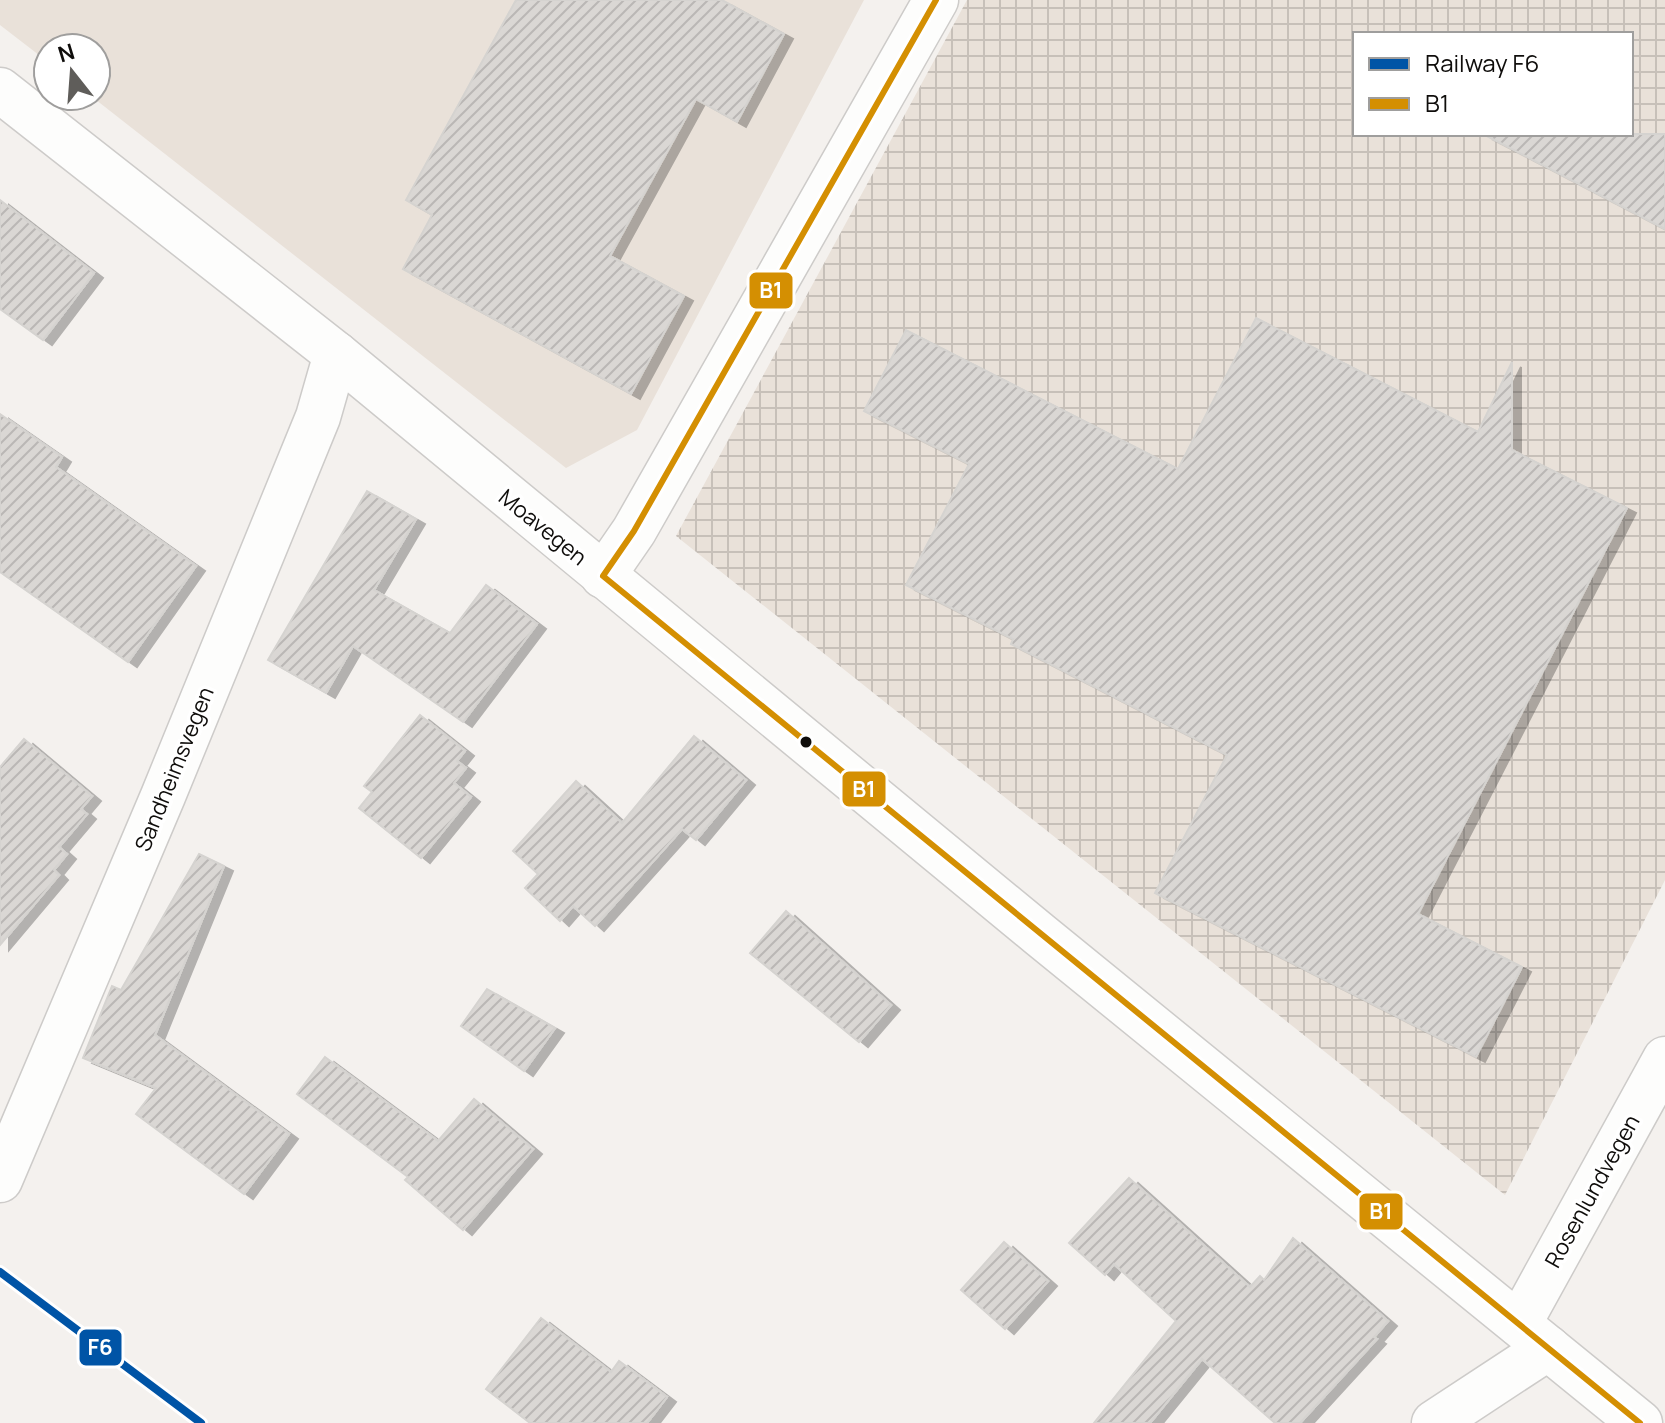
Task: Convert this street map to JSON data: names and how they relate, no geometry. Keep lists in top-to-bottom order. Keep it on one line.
{"streets":{"street":["Moavegen","Sandheimsvegen","Rosenlundvegen"]},"crossings":[["Moavegen","Sandheimsvegen"],["Moavegen","Rosenlundvegen"]],"lines":["transit line B1","rail line F6"],"legend":["Railway F6","B1"],"north":"top"}
